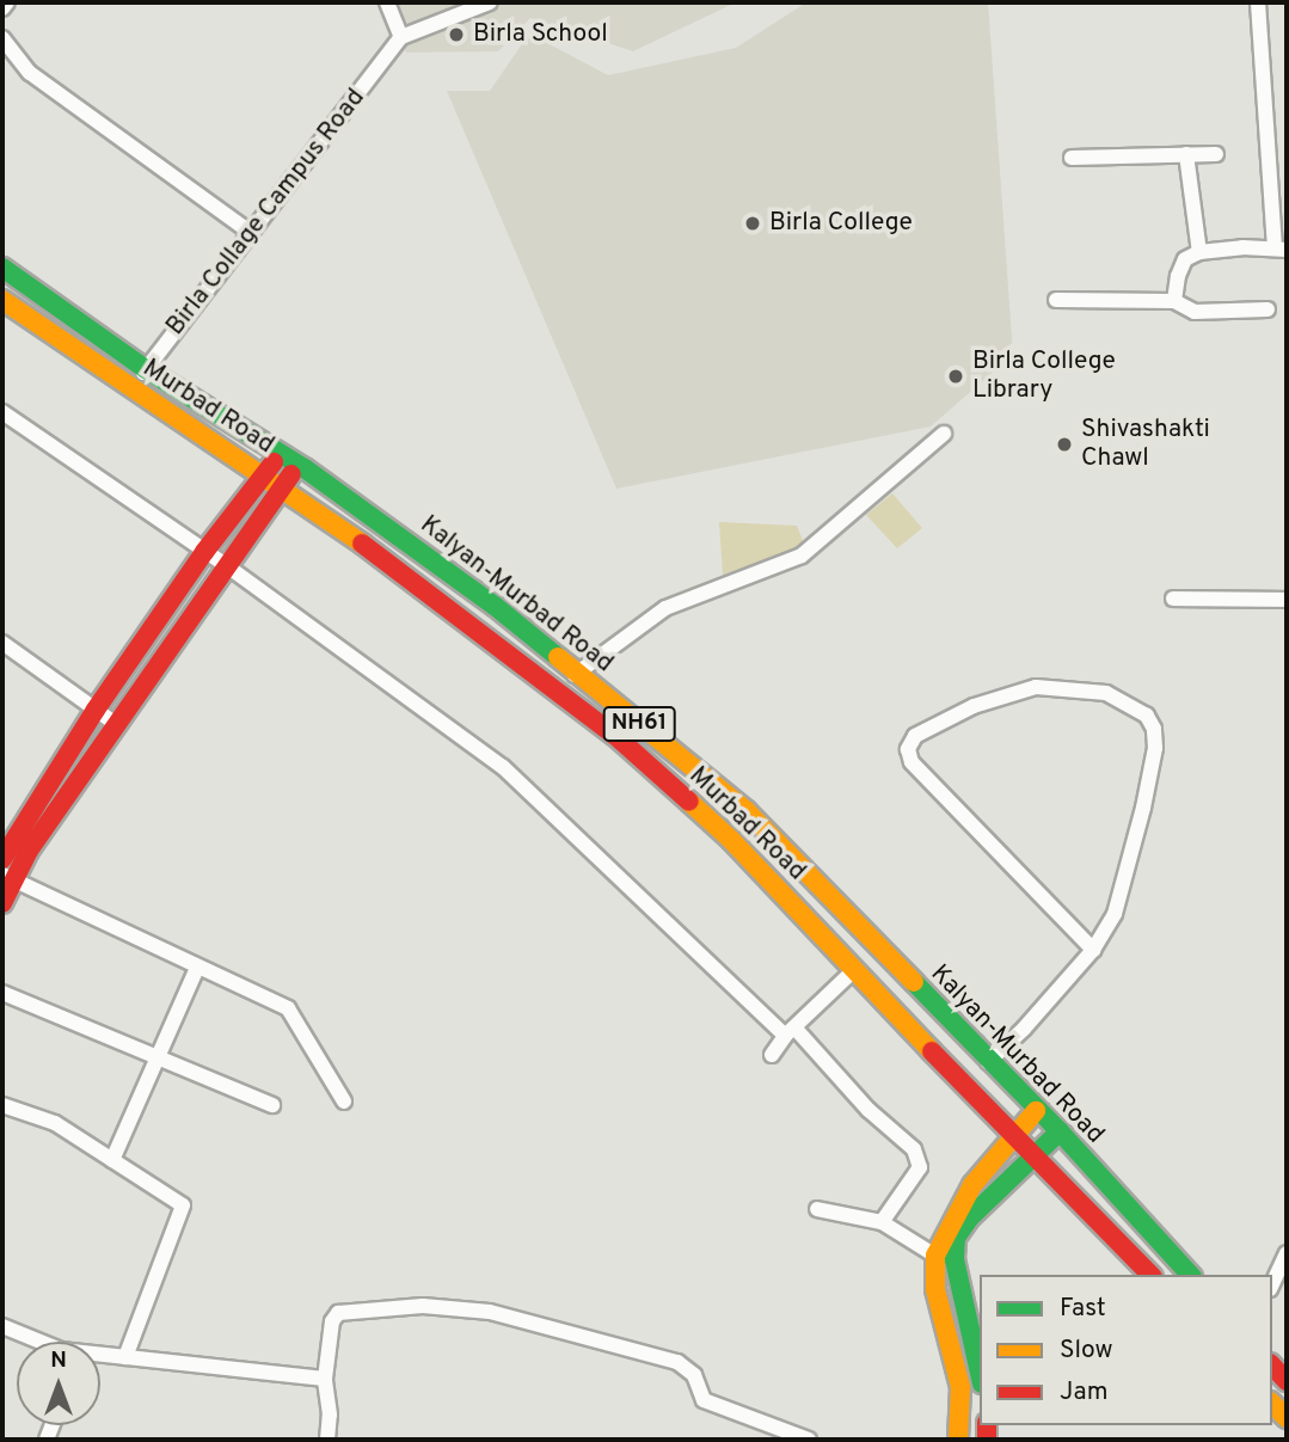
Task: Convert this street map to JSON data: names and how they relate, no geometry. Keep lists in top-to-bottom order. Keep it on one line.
{"streets":{"main road":["Murbad Road","Kalyan-Murbad Road","NH61"],"street":["Birla Collage Campus Road"]},"crossings":[["Birla Collage Campus Road","Murbad Road"],["Birla Collage Campus Road","Kalyan-Murbad Road"]],"places":["Birla School","Birla College","Birla College Library","Shivashakti Chawl"],"legend":["Fast","Slow","Jam"],"north":"top"}
